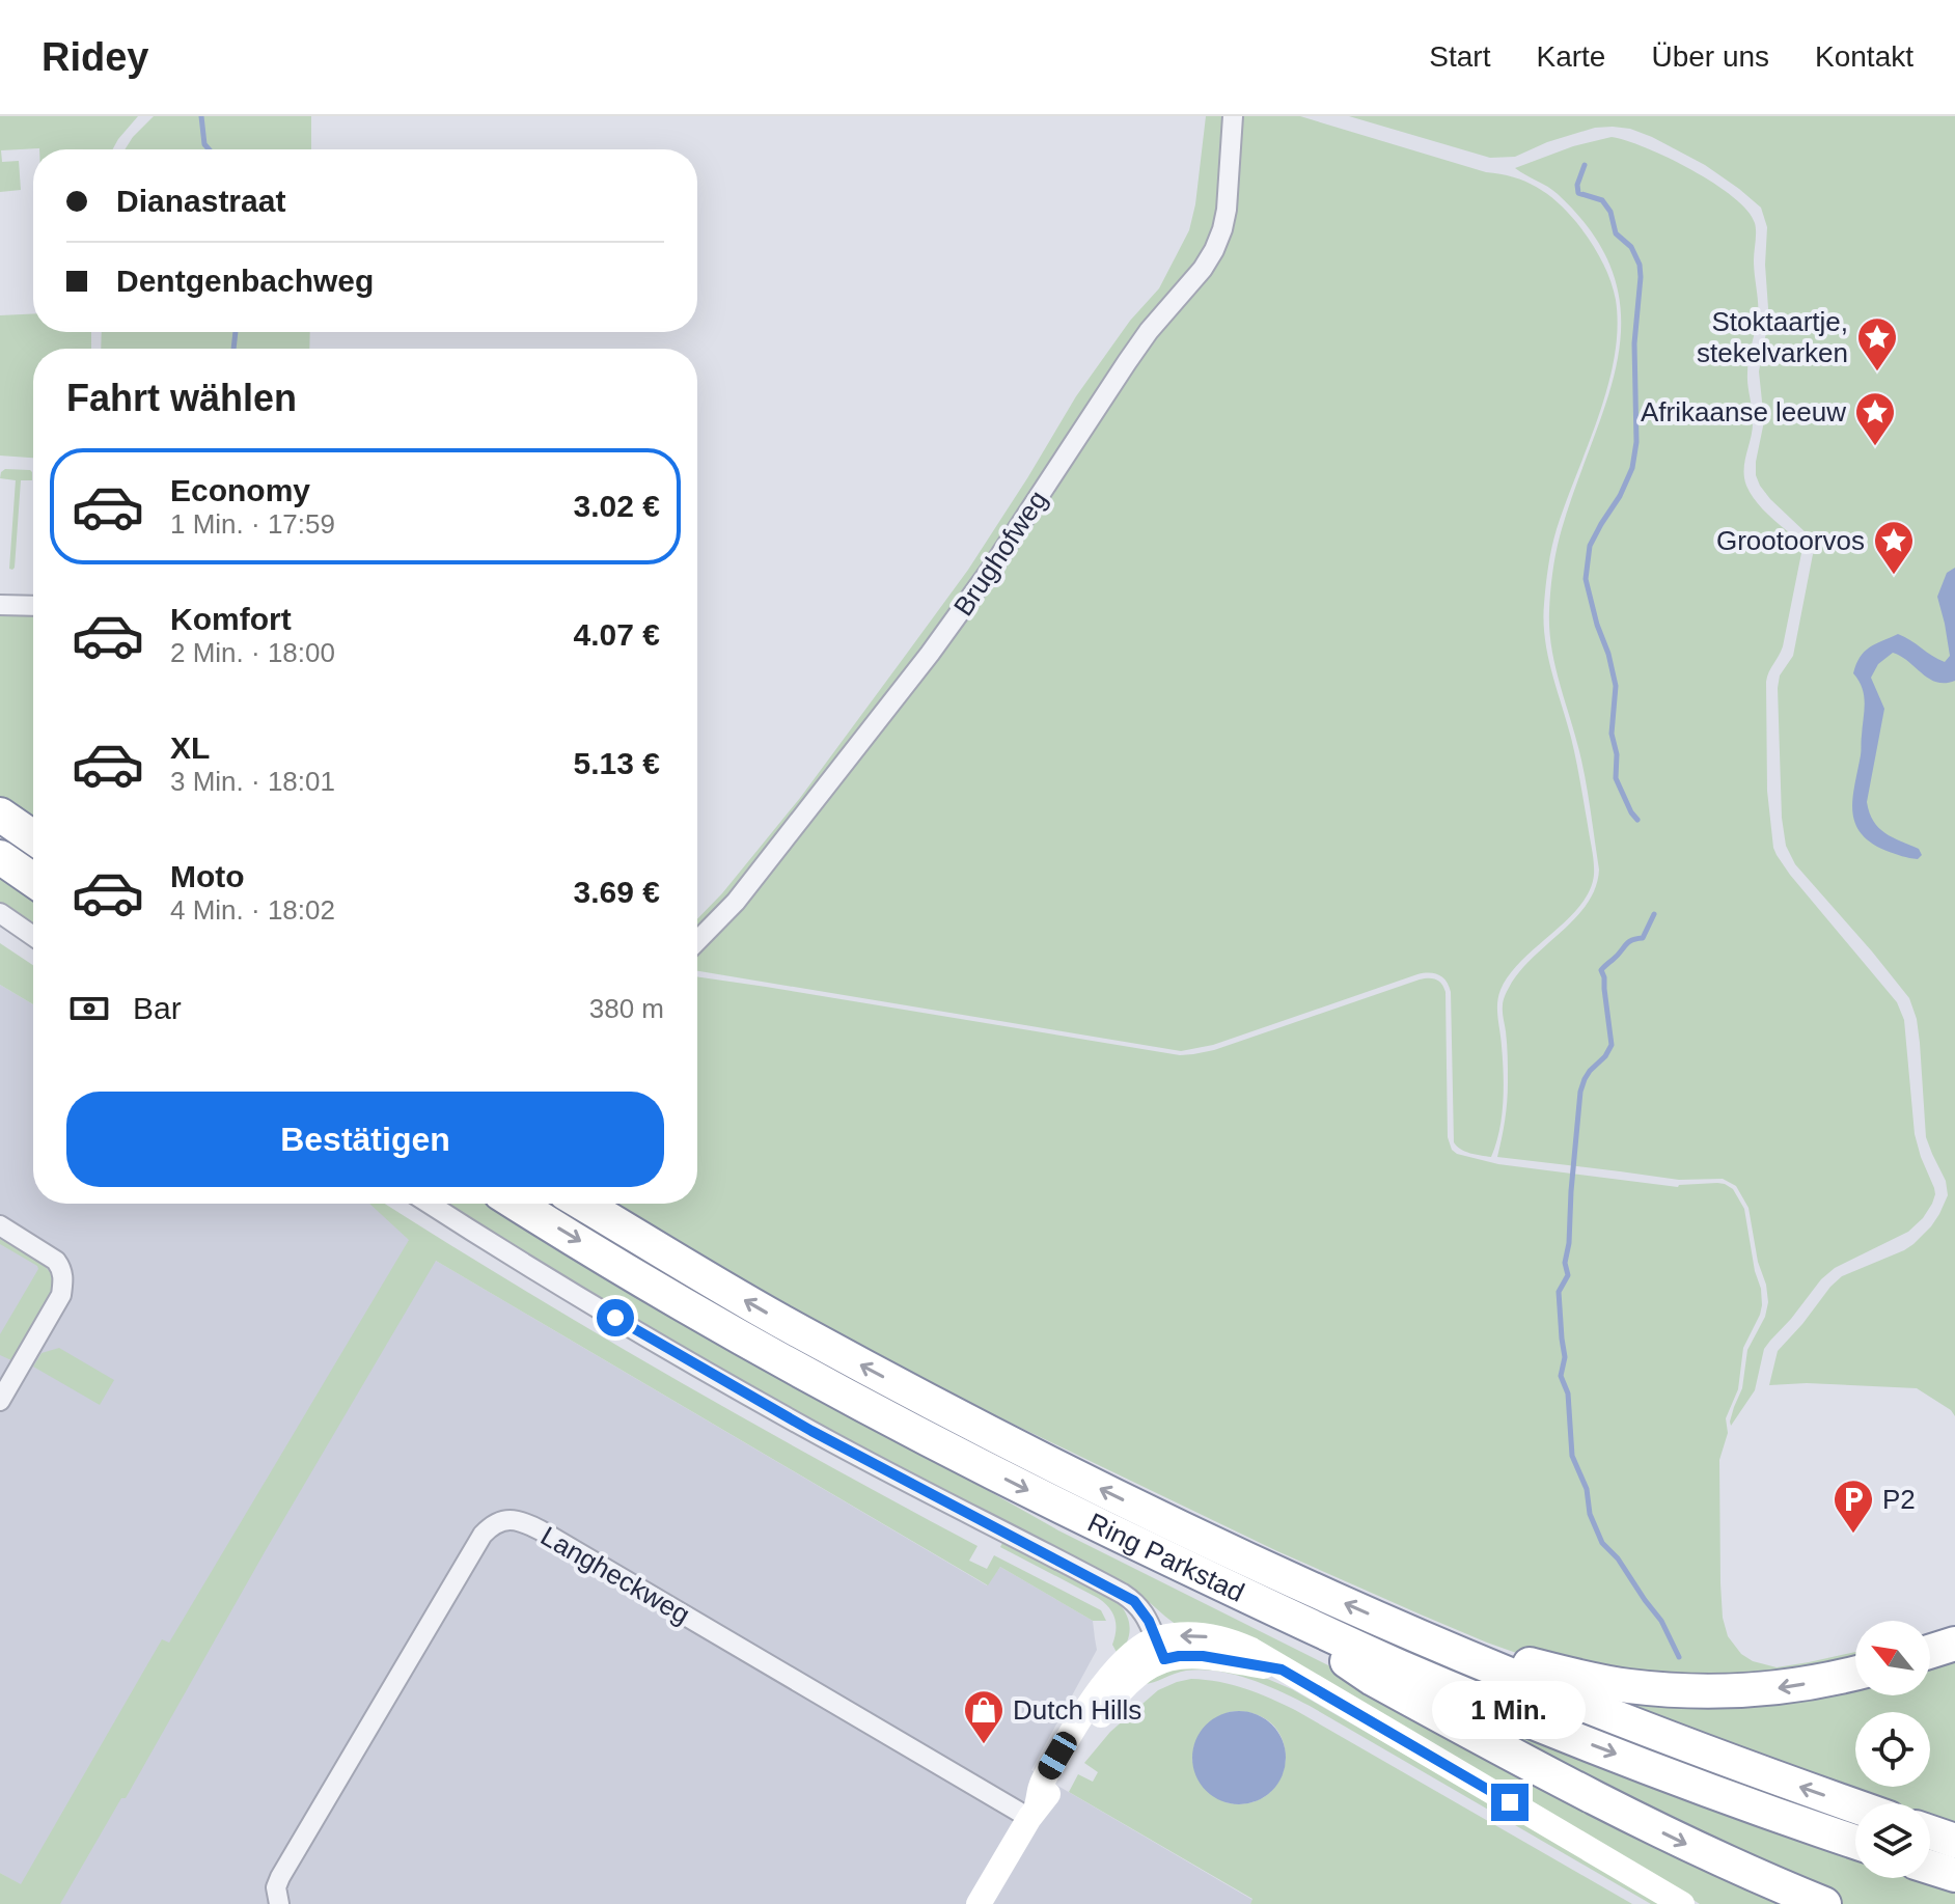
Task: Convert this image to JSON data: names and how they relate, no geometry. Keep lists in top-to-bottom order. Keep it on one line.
{"streets":{"highway":["Ring Parkstad"],"street":["Brughofweg","Langheckweg"]},"places":{"place":["Stoktaartje, stekelvarken","Afrikaanse leeuw","Grootoorvos"],"parking":["P2"],"shop":["Dutch Hills"]},"north":"top left","page":{"header":"Ridey","nav":["Start","Karte","Über uns","Kontakt"],"banner":["Dianastraat","Dentgenbachweg"],"heading":"Fahrt wählen","list":[{"name":"Economy","note":"1 Min. · 17:59","value":"3.02 €"},{"name":"Komfort","note":"2 Min. · 18:00","value":"4.07 €"},{"name":"XL","note":"3 Min. · 18:01","value":"5.13 €"},{"name":"Moto","note":"4 Min. · 18:02","value":"3.69 €"}],"pay":["Bar","380 m"],"buttons":"Bestätigen","bubble":"1 Min."}}
